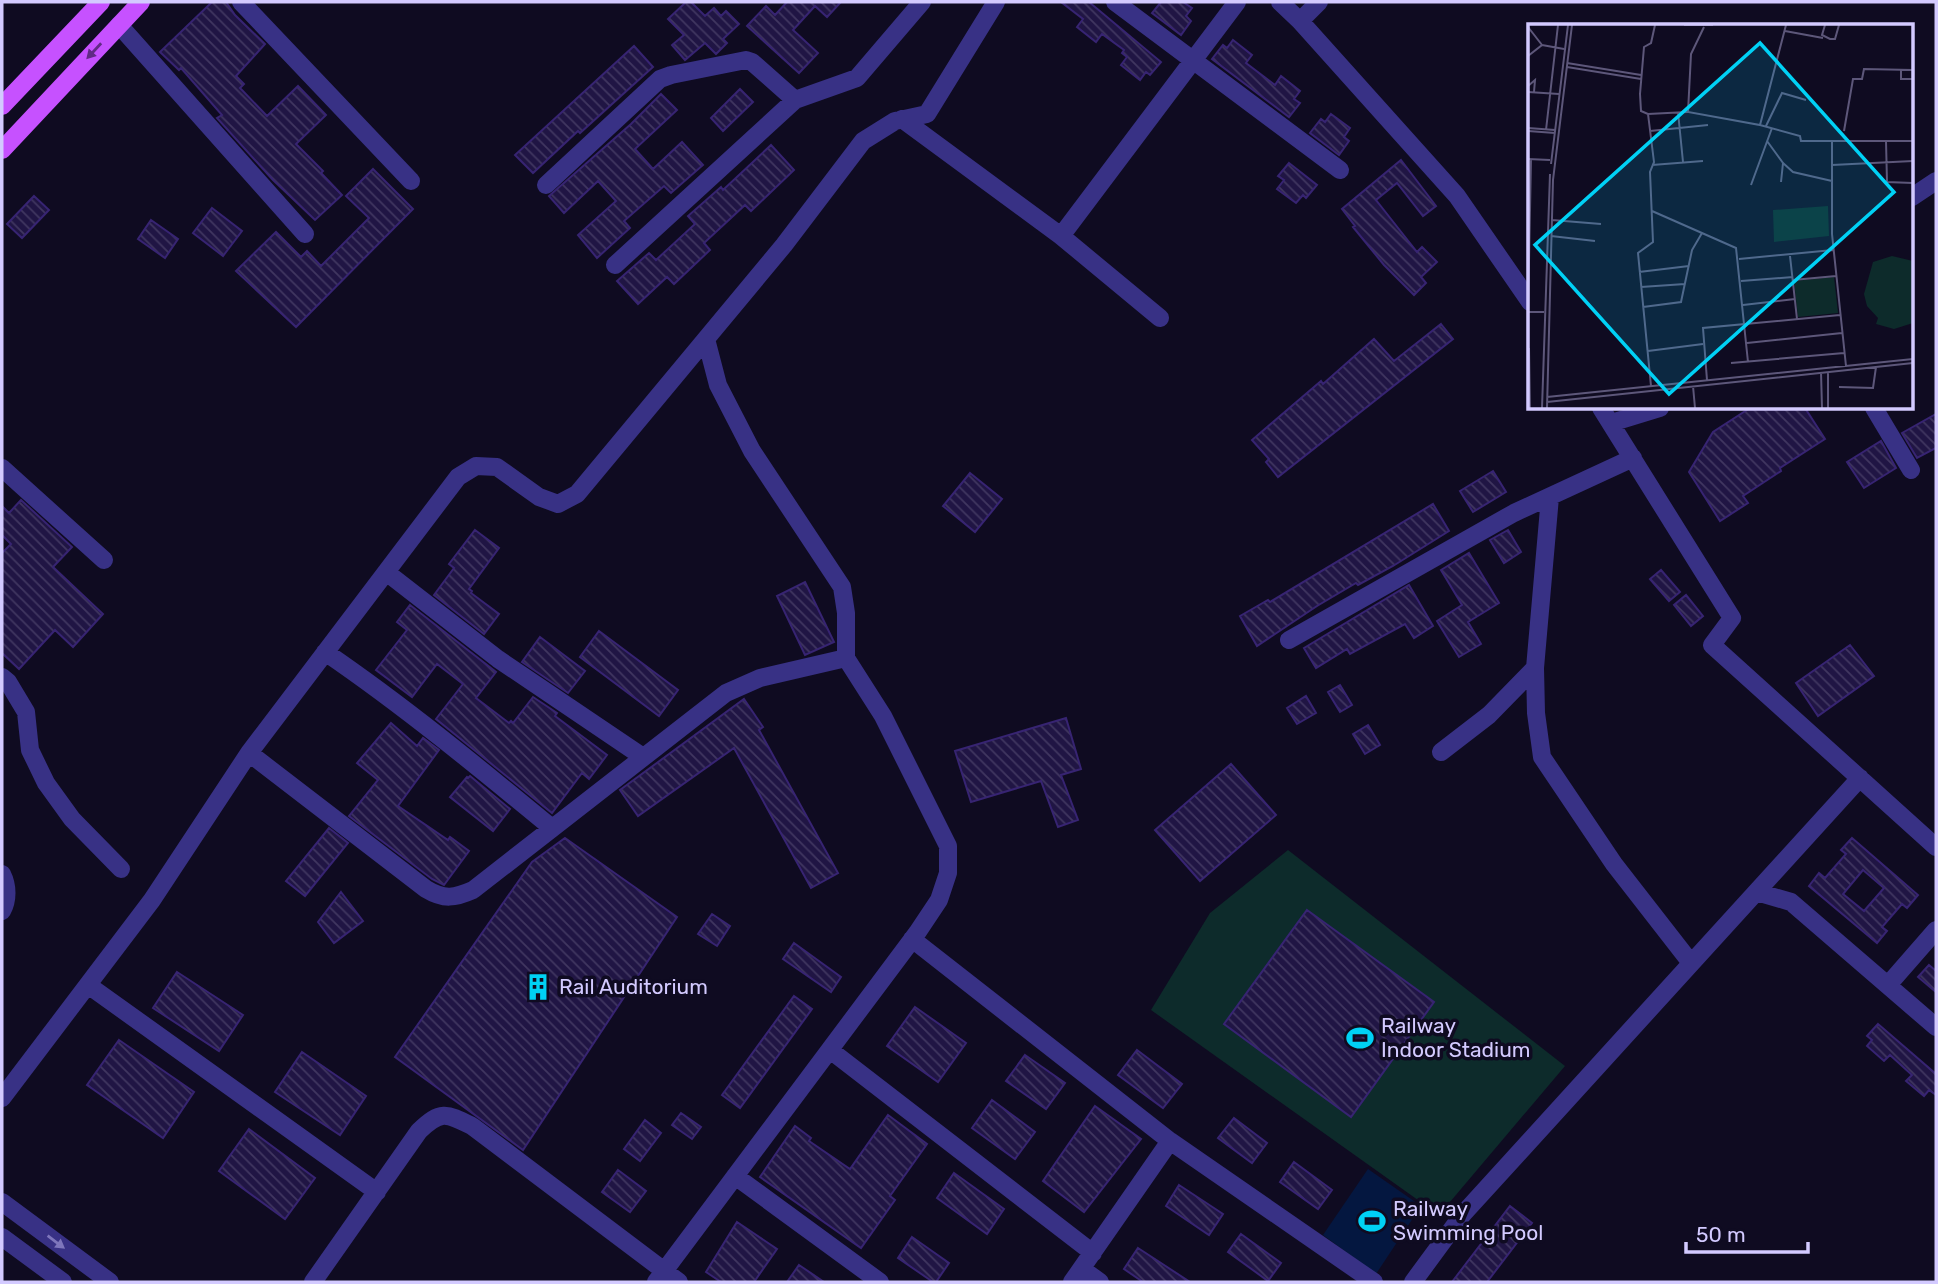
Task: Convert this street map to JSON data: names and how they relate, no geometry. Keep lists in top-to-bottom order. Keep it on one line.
{"places":{"building":["Rail Auditorium"],"sports":["Railway Indoor Stadium","Railway Swimming Pool"]},"scale_bar":"50 m"}
